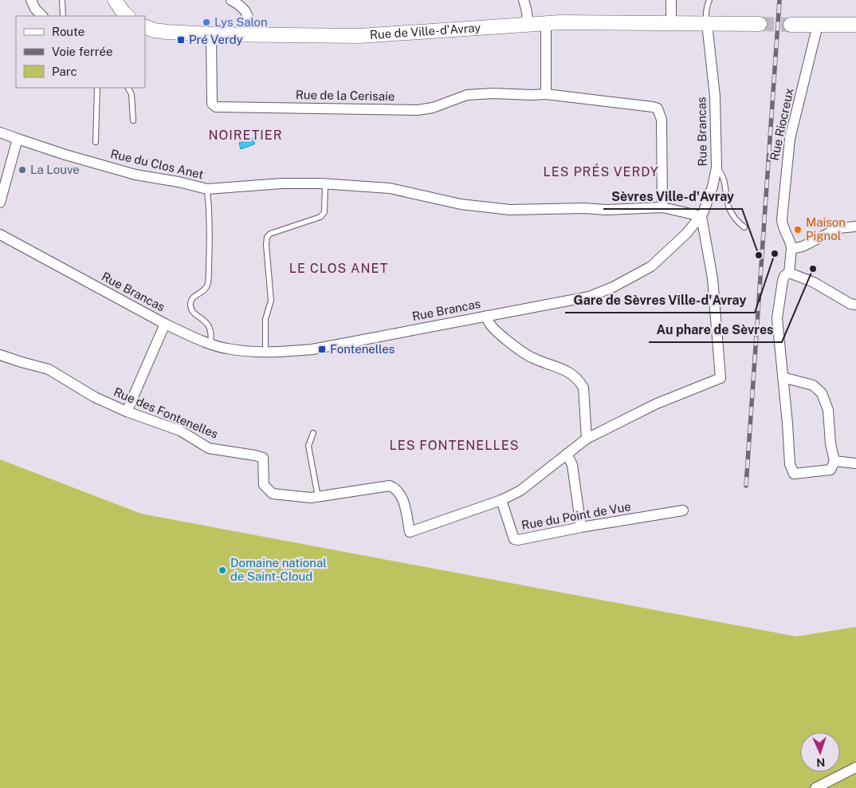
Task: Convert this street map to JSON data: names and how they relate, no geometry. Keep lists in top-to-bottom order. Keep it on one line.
{"streets":{"main road":["Rue de Ville-d'Avray"],"street":["Rue de la Cerisaie","Rue Riocreux","Rue Brancas","Rue du Clos Anet","Rue des Fontenelles","Rue du Point de Vue"]},"crossings":[["Rue de Ville-d'Avray","Rue de la Cerisaie"],["Rue de Ville-d'Avray","Rue Brancas"],["Rue Brancas","Rue du Clos Anet"],["Rue des Fontenelles","Rue du Point de Vue"]],"districts":["NOIRETIER","LES PRÉS VERDY","LE CLOS ANET","LES FONTENELLES"],"places":{"other":["Lys Salon","La Louve","Maison Pignol","Gare de Sèvres Ville-d'Avray","Sèvres Ville-d'Avray","Au phare de Sèvres","Domaine national de Saint-Cloud"],"transit":["Pré Verdy","Fontenelles"]},"legend":["Route","Voie ferrée","Parc"],"north":"bottom"}
